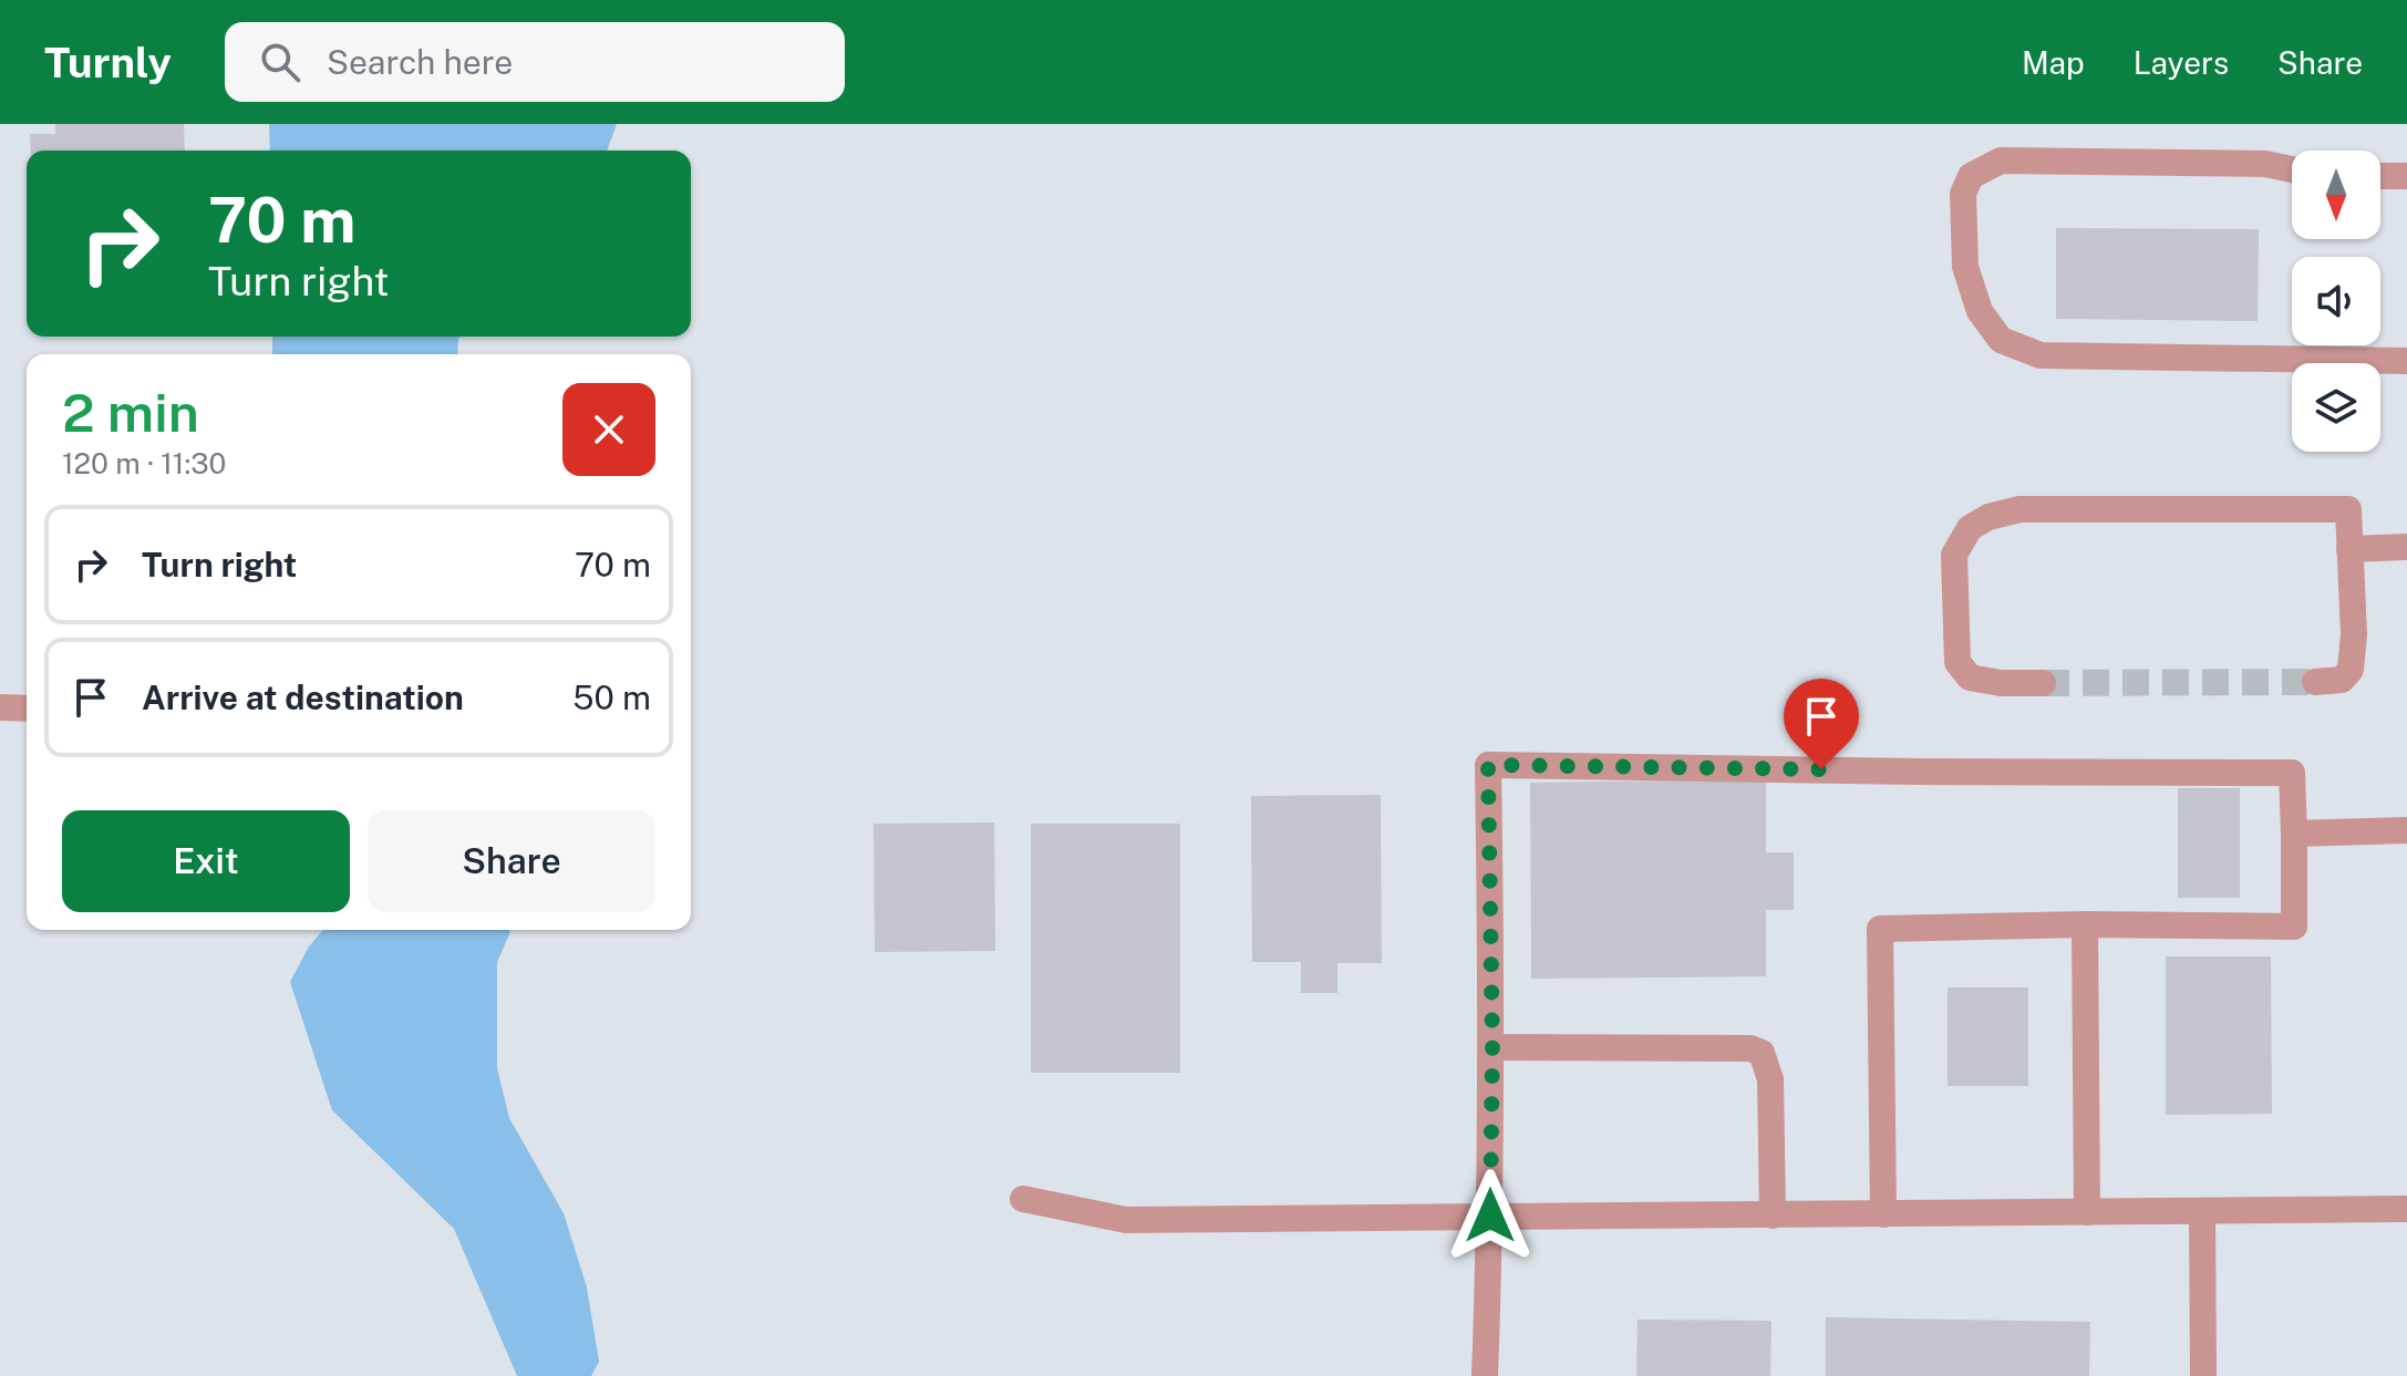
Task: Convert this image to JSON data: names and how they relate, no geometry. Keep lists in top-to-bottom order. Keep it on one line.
{"north":"bottom","page":{"header":"Turnly","search":"Search here","nav":["Map","Layers","Share"],"turn":["70 m","Turn right"],"heading":["2 min","120 m · 11:30"],"list":[{"name":"Turn right","value":"70 m"},{"name":"Arrive at destination","value":"50 m"}],"buttons":["Exit","Share"]}}
